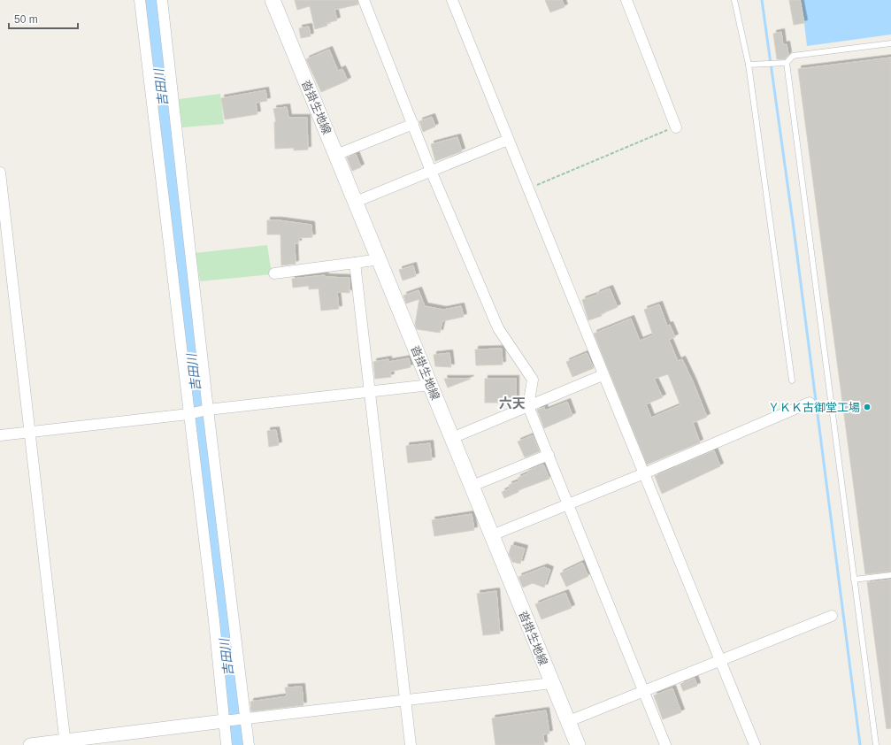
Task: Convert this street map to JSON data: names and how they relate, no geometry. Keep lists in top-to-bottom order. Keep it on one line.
{"streets":{"main road":["沓掛生地線"]},"districts":["六天"],"water":["吉田川"],"places":["ＹＫＫ古御堂工場"],"scale_bar":"50 m"}
